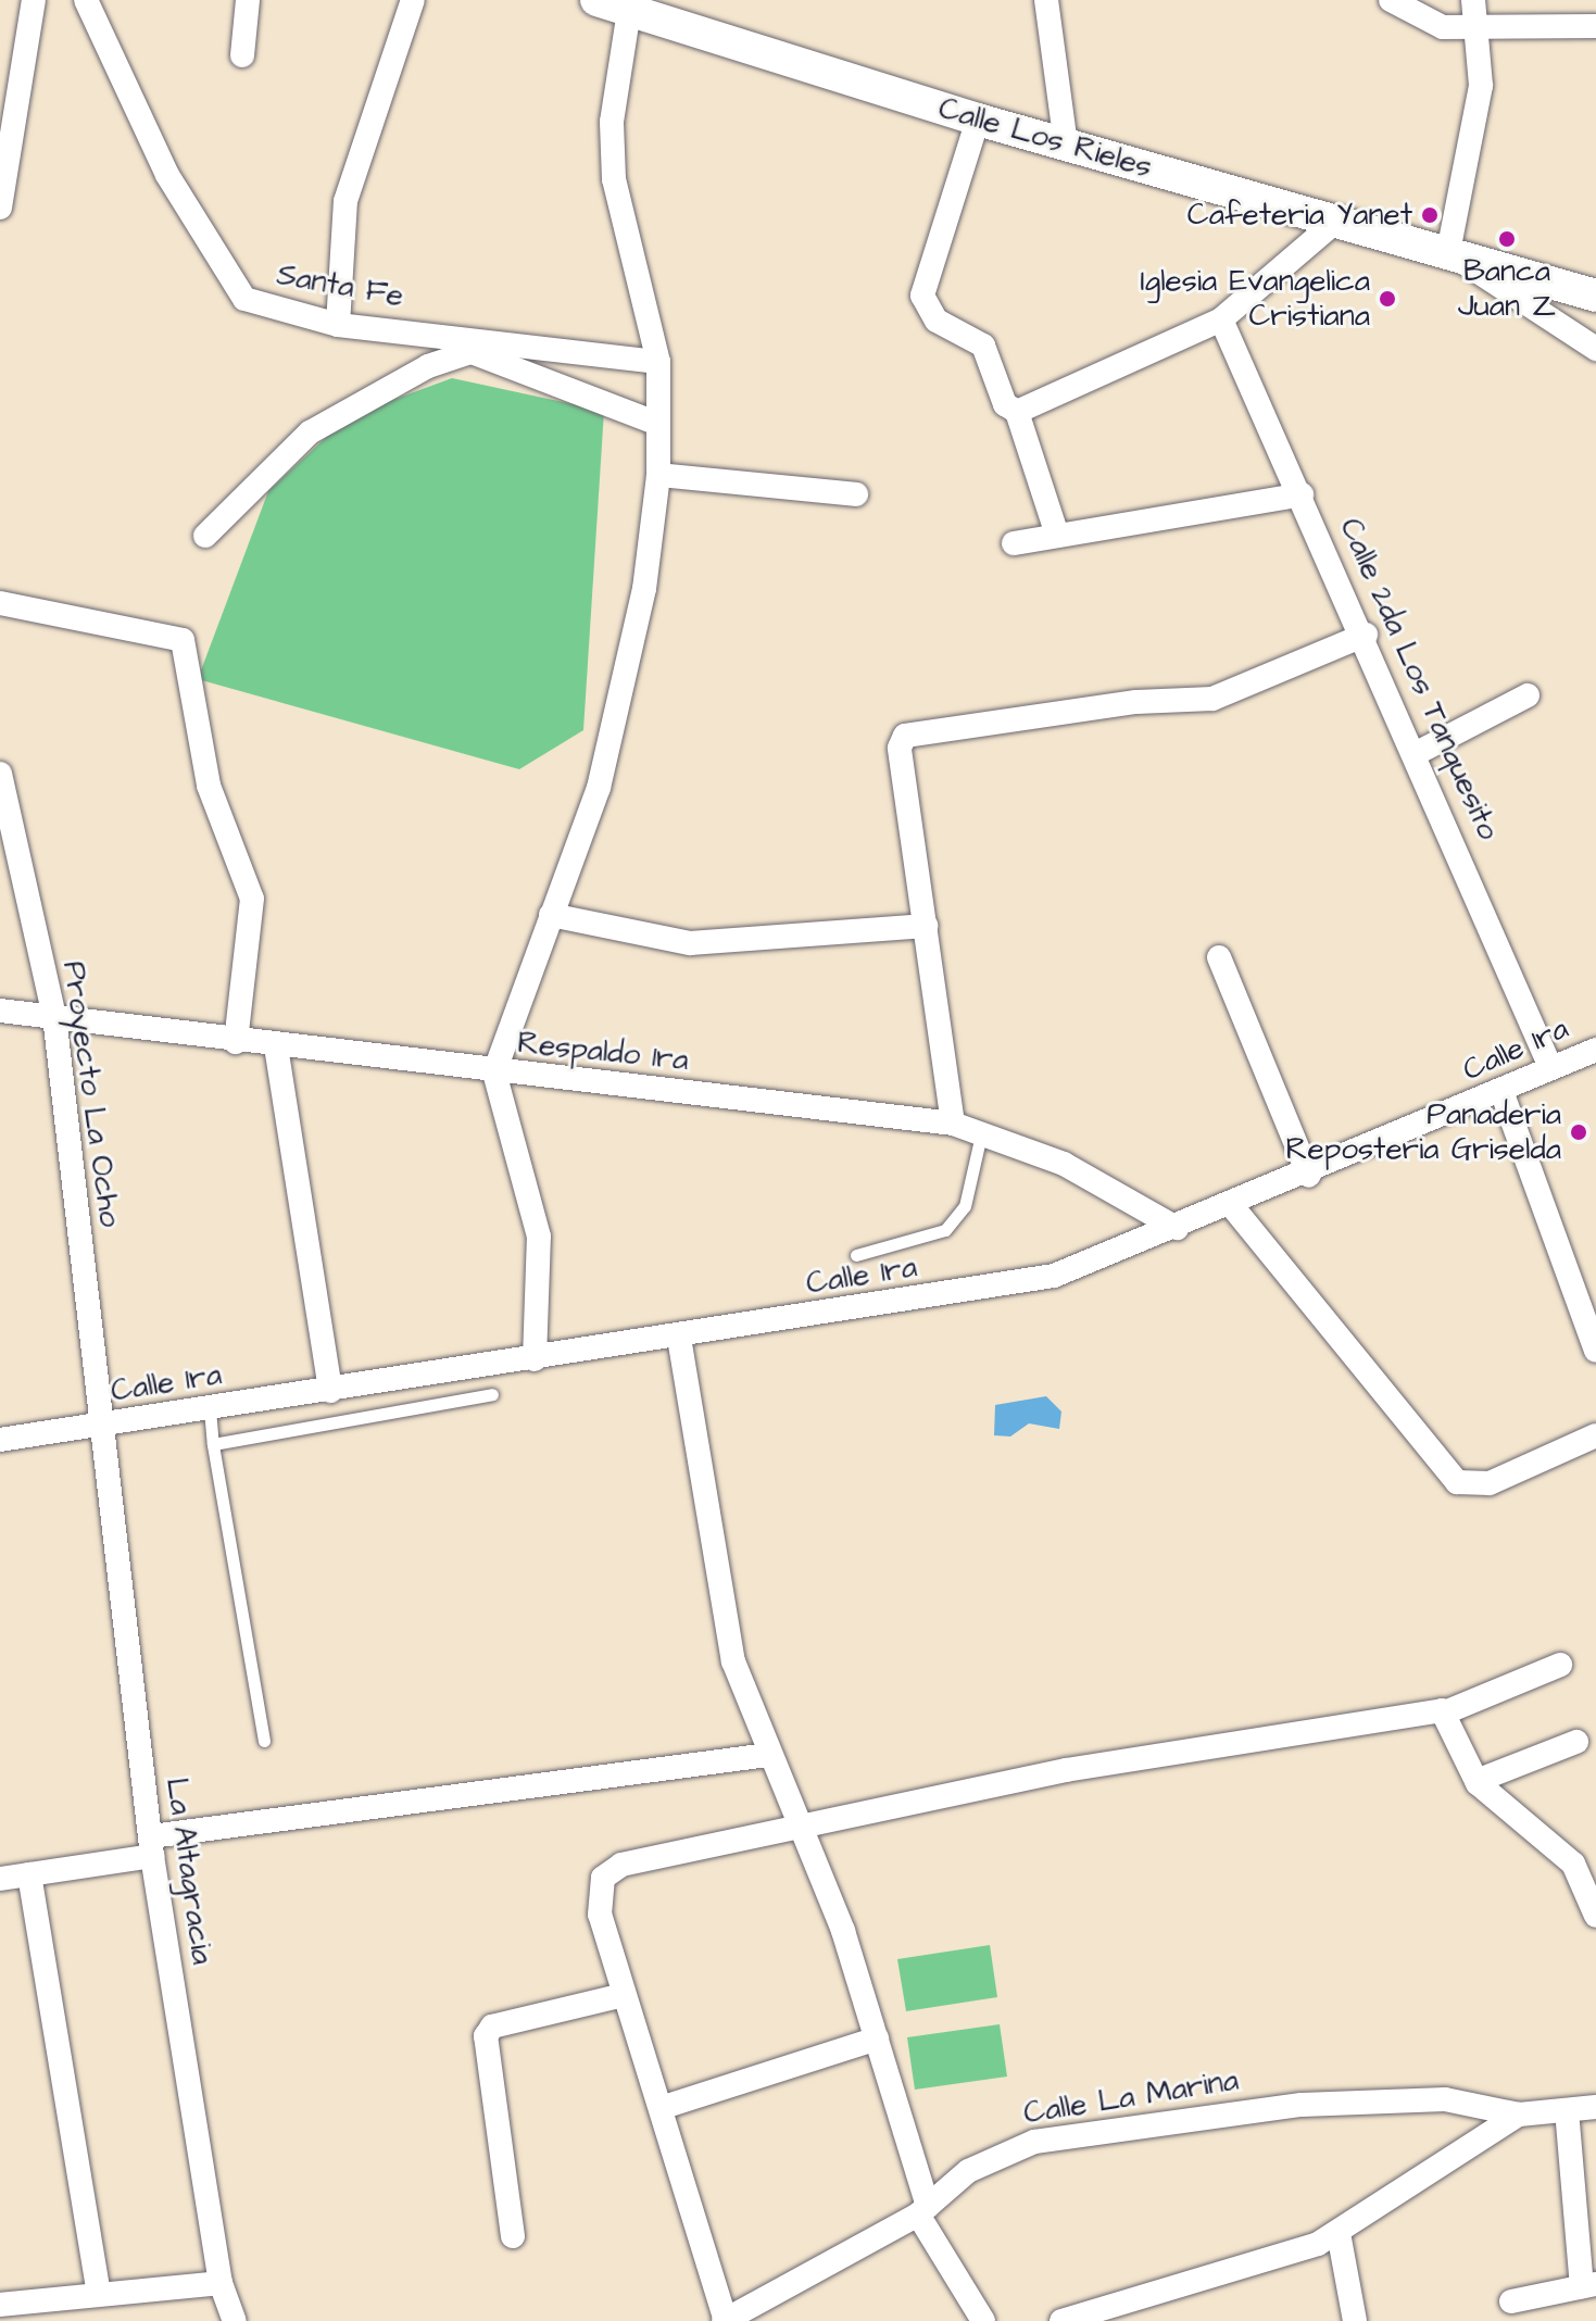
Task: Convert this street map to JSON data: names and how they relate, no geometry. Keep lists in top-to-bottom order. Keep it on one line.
{"streets":{"street":["Calle Los Rieles","Santa Fe","Calle 2da Los Tanquesito","Calle 1ra","Respaldo 1ra","Proyecto La Ocho","La Altagracia","Calle La Marina"]},"crossings":[["Calle 2da Los Tanquesito","Calle 1ra"],["Calle 1ra","Respaldo 1ra"],["Calle 1ra","Proyecto La Ocho"],["Calle 1ra","La Altagracia"],["Respaldo 1ra","Proyecto La Ocho"],["Proyecto La Ocho","La Altagracia"]],"places":["Cafeteria Yanet","Banca Juan Z","Iglesia Evangelica Cristiana","Panaderia Reposteria Griselda"]}
